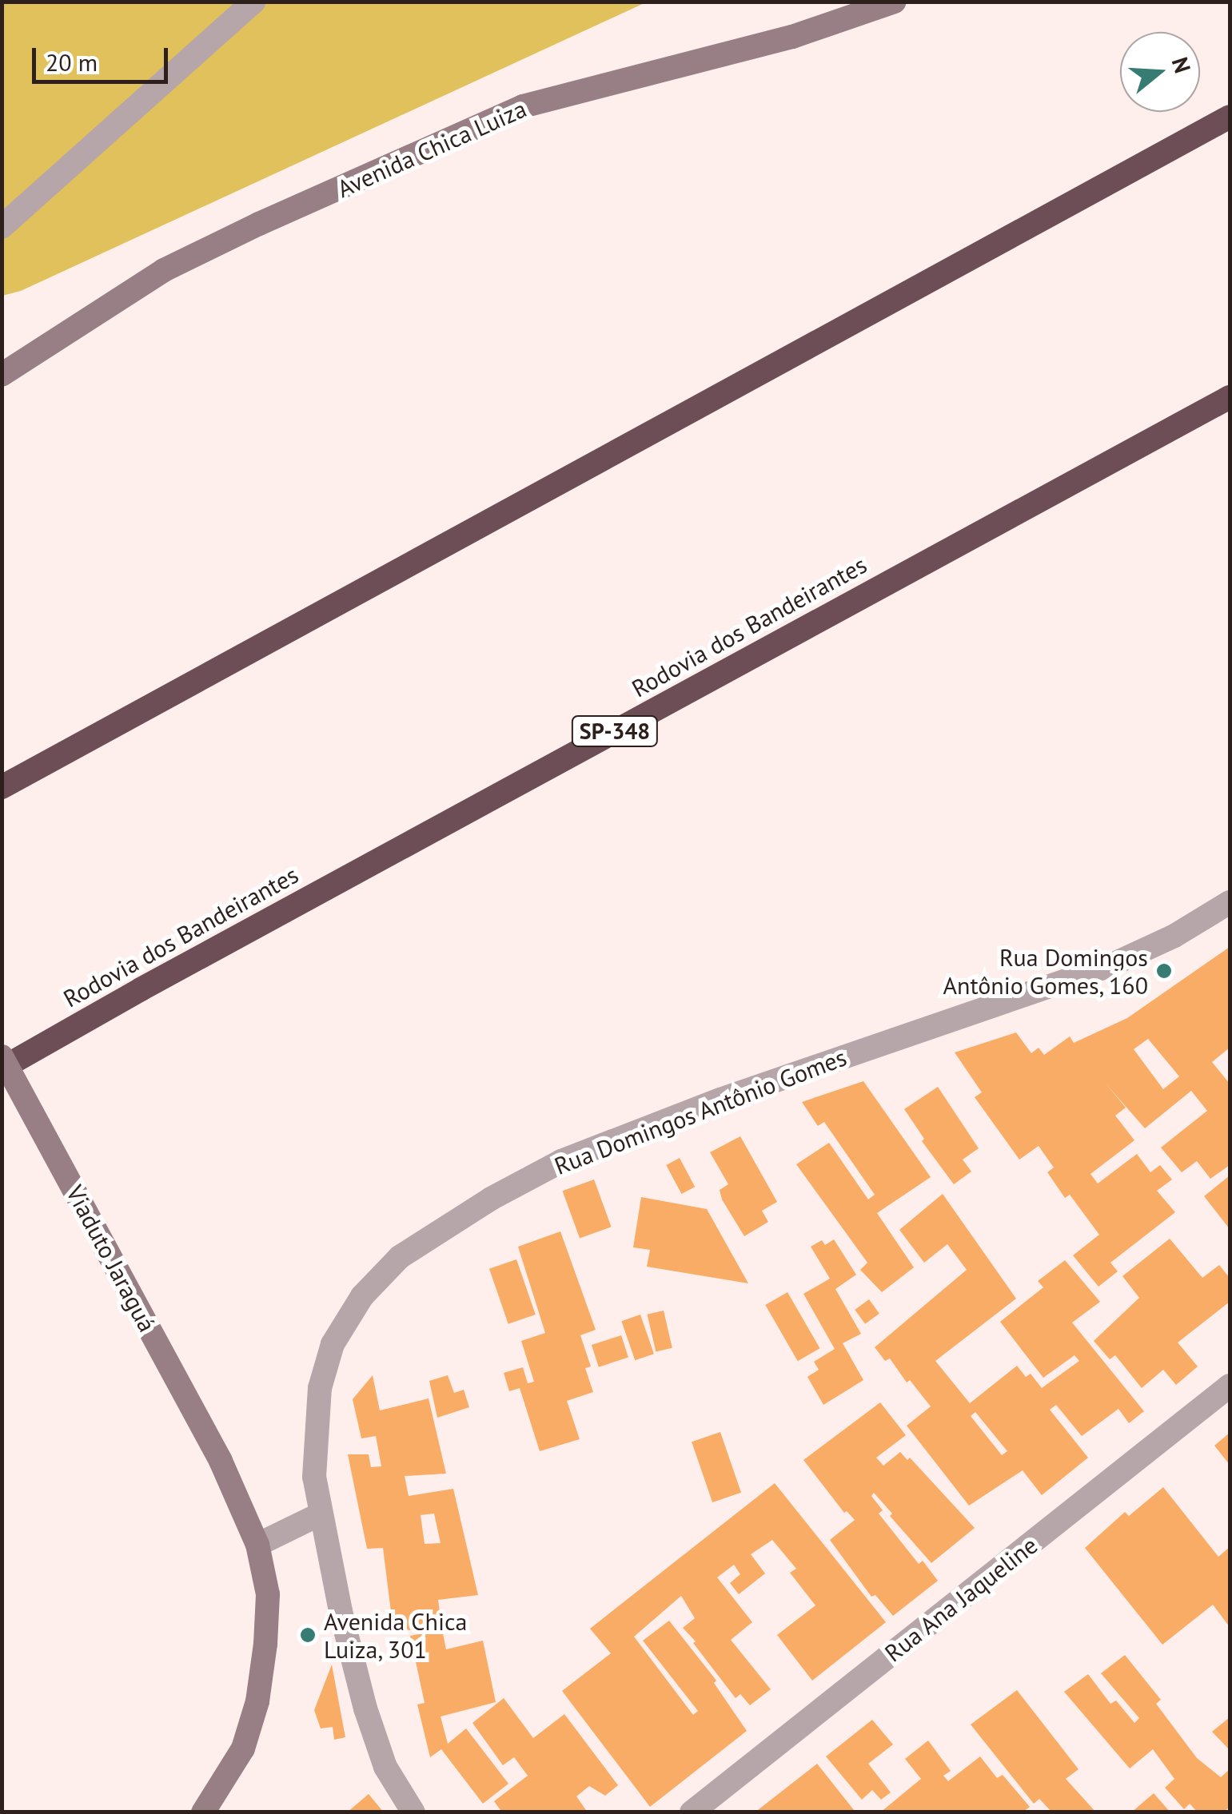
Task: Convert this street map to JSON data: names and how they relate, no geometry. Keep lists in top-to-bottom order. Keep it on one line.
{"streets":{"highway":["Rodovia dos Bandeirantes","SP-348"],"main road":["Avenida Chica Luiza","Viaduto Jaraguá"],"street":["Rua Domingos Antônio Gomes","Rua Ana Jaqueline"]},"places":["Rua Domingos Antônio Gomes, 160","Avenida Chica Luiza, 301"],"scale_bar":"20 m","north":"right"}
